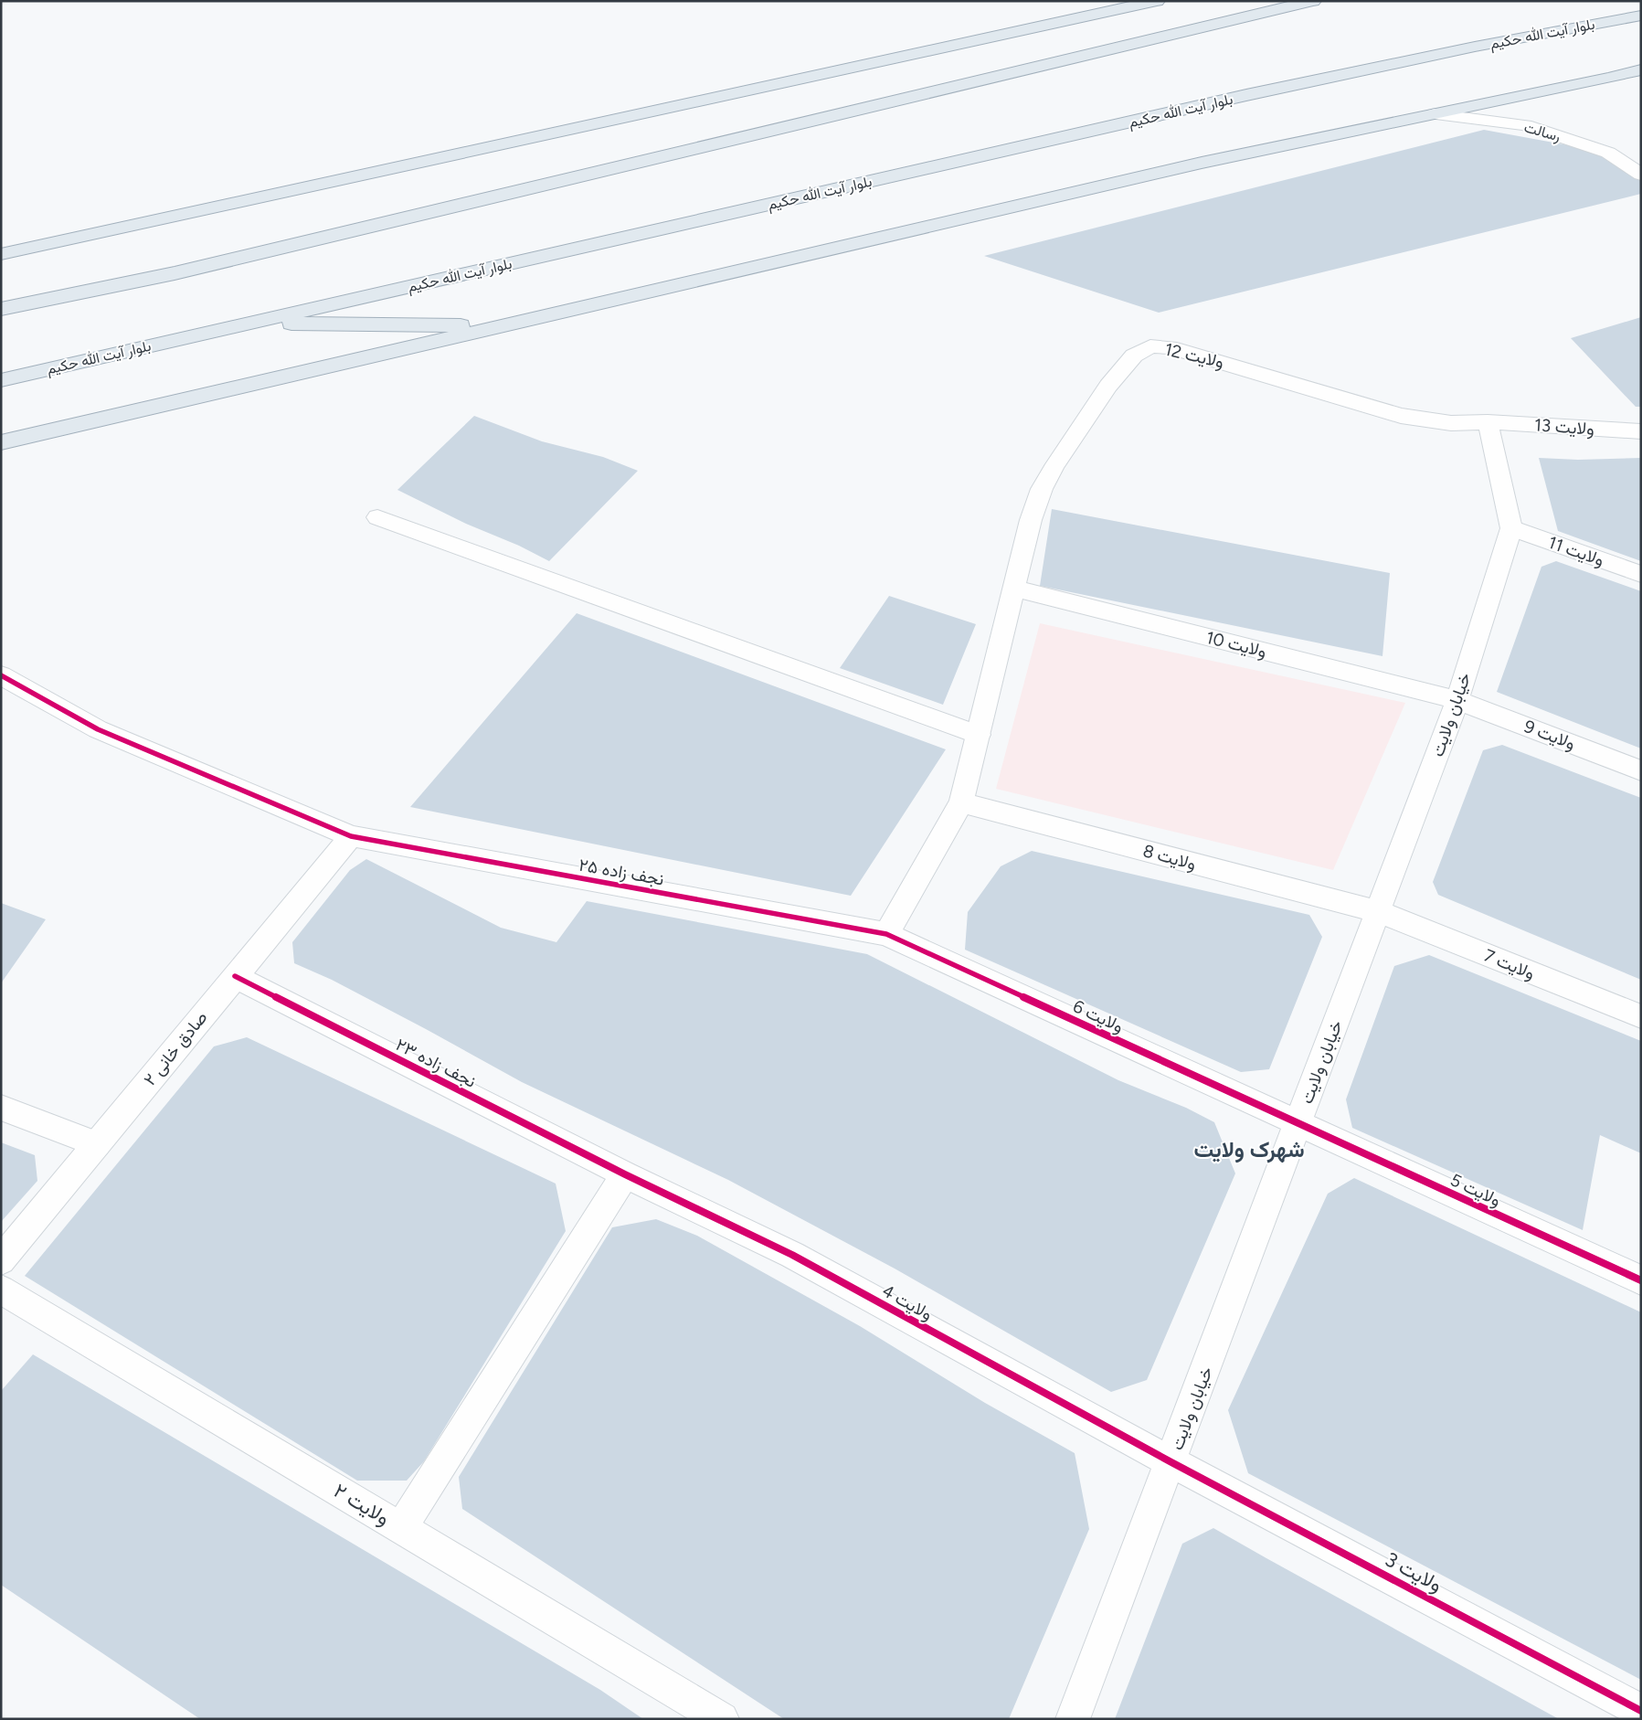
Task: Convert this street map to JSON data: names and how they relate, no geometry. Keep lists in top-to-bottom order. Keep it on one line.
{"streets":{"main road":["بلوار آیت الله حکیم"],"street":["رسالت","ولایت 12","ولایت 13","ولایت 11","ولایت 10","خیابان ولایت","ولایت 9","ولایت 8","نجف زاده ۲۵","ولایت 7","ولایت 6","صادق خانی ۲","نجف زاده ۲۳","ولایت 5","ولایت 4","ولایت ۲","ولایت 3"]},"crossings":[["ولایت 12","ولایت 13"],["ولایت 12","ولایت 10"],["ولایت 12","ولایت 8"],["ولایت 12","نجف زاده ۲۵"],["ولایت 12","ولایت 6"],["ولایت 11","خیابان ولایت"],["ولایت 10","خیابان ولایت"],["ولایت 10","ولایت 9"],["خیابان ولایت","ولایت 9"],["خیابان ولایت","ولایت 8"],["خیابان ولایت","ولایت 7"],["خیابان ولایت","ولایت 6"],["خیابان ولایت","ولایت 5"],["خیابان ولایت","ولایت 4"],["خیابان ولایت","ولایت 3"],["ولایت 8","ولایت 7"],["نجف زاده ۲۵","ولایت 6"],["نجف زاده ۲۵","صادق خانی ۲"],["ولایت 6","ولایت 5"],["صادق خانی ۲","نجف زاده ۲۳"],["نجف زاده ۲۳","ولایت 4"],["ولایت 4","ولایت 3"]],"districts":["شهرک ولایت"]}
